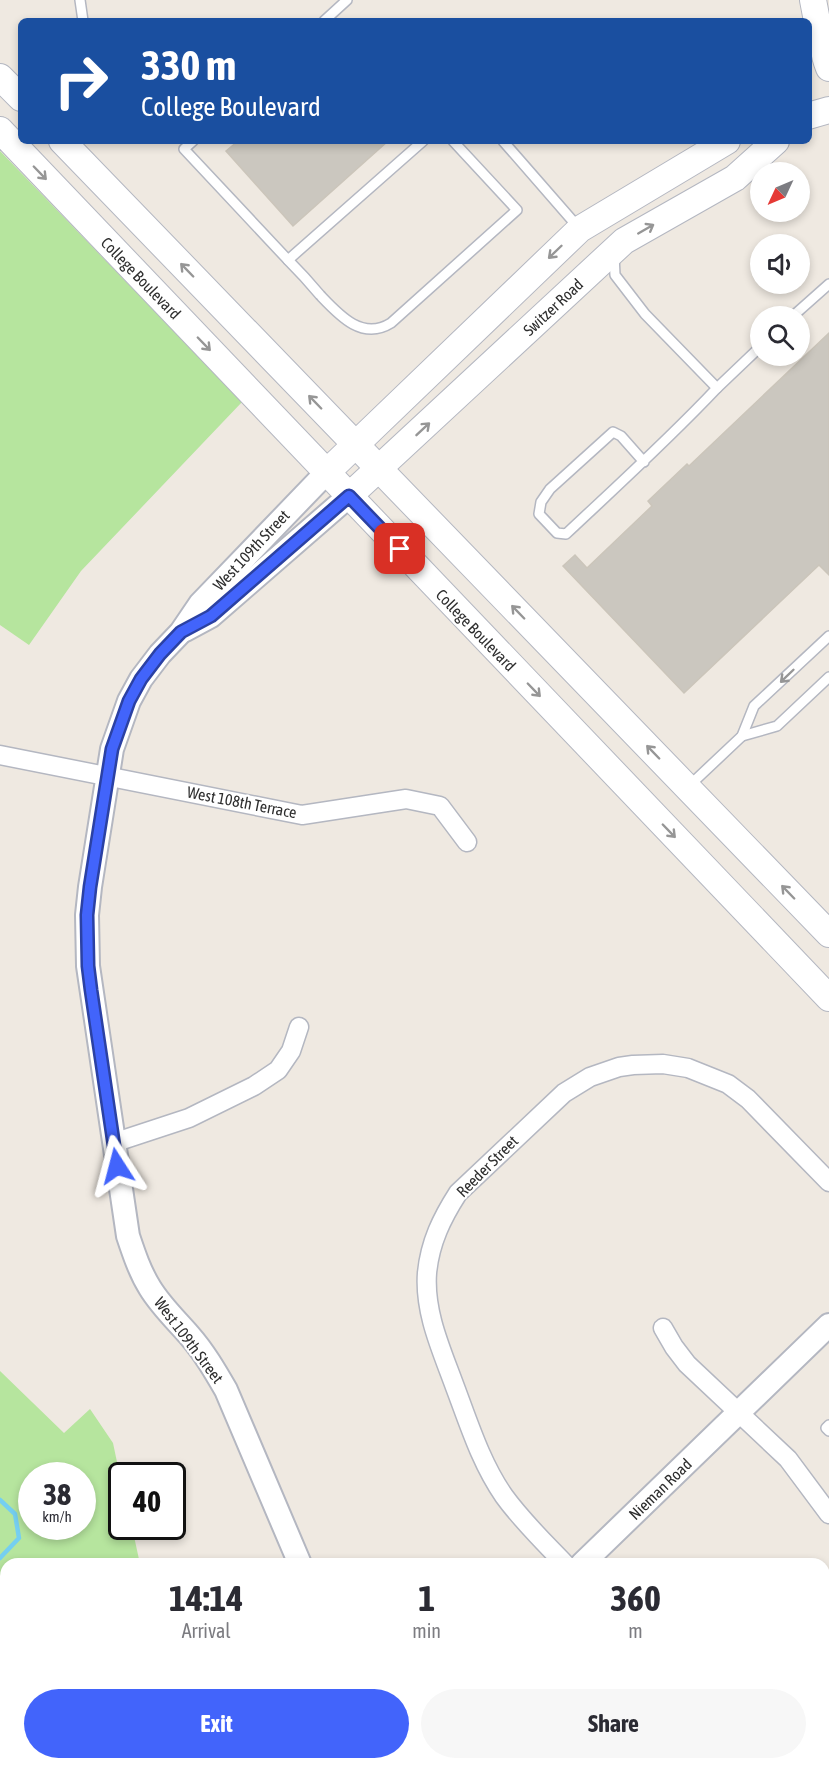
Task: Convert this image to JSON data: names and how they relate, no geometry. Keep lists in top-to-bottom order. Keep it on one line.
{"streets":{"main road":["College Boulevard","Switzer Road"],"street":["West 109th Street","West 108th Terrace","Reeder Street","Nieman Road"]},"crossings":[["College Boulevard","Switzer Road"],["College Boulevard","West 109th Street"],["Switzer Road","West 109th Street"],["West 109th Street","West 108th Terrace"]],"north":"bottom left","page":{"turn":["330 m","College Boulevard"],"speed":"38 km/h","limit":"40","eta":["14:14","Arrival","1","min","360","m"],"buttons":["Exit","Share"]}}
